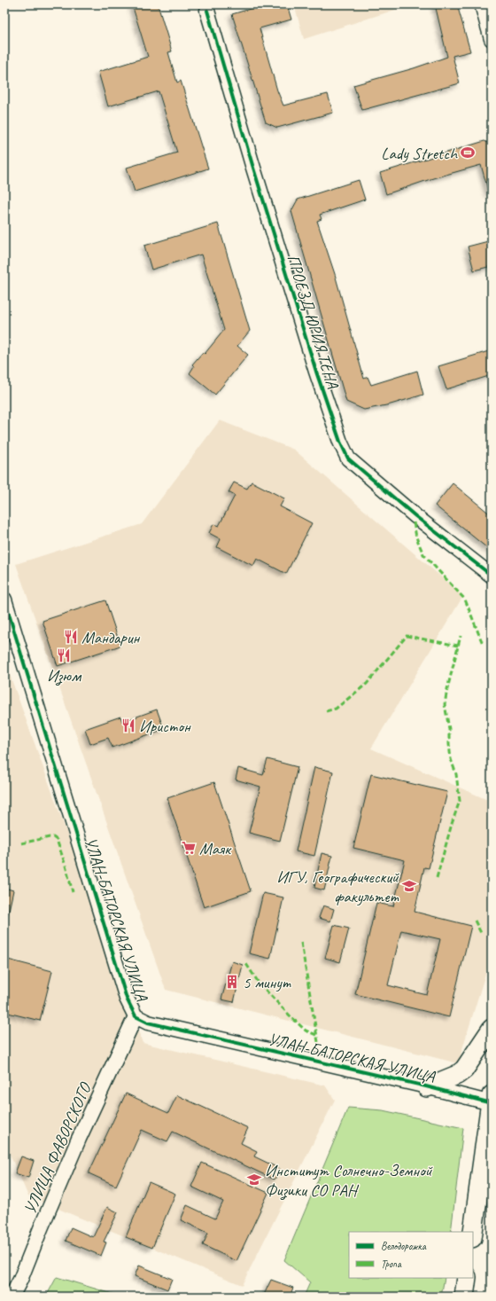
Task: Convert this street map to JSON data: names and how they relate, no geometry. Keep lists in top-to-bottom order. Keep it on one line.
{"streets":{"street":["ПРОЕЗД ЮРИЯ ТЕНА","УЛАН-БАТОРСКАЯ УЛИЦА","УЛИЦА ФАВОРСКОГО"]},"crossings":[["УЛАН-БАТОРСКАЯ УЛИЦА","УЛИЦА ФАВОРСКОГО"]],"places":{"sports":["Lady Stretch"],"restaurant":["Мандарин","Изюм","Иристон"],"supermarket":["Маяк"],"school or university":["ИГУ, Географический факультет","Институт Солнечно-Земной Физики СО РАН"],"building":["5 минут"]},"legend":["Велодорожка","Тропа"]}
